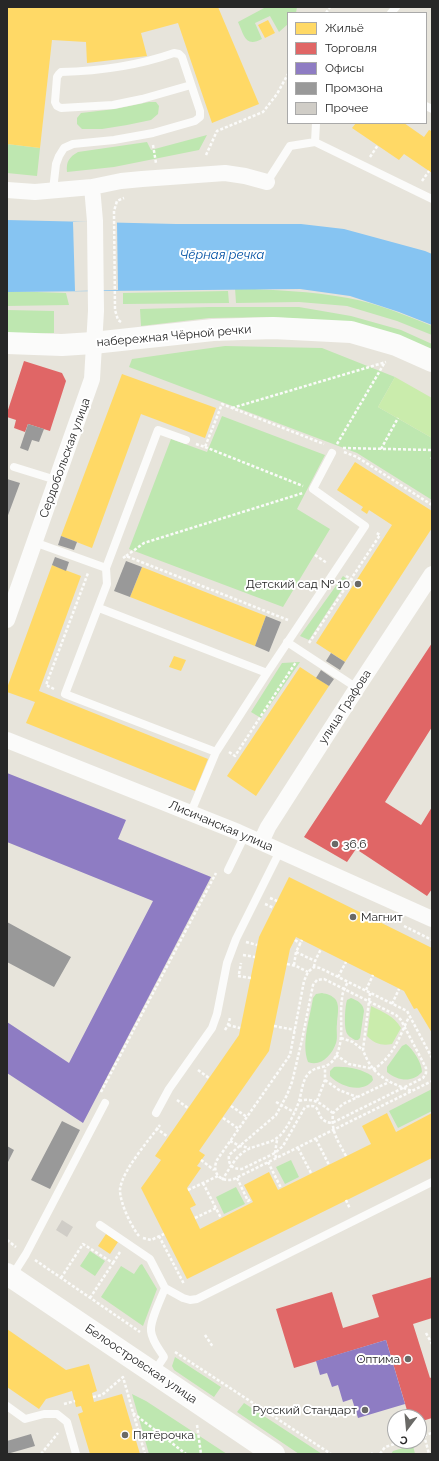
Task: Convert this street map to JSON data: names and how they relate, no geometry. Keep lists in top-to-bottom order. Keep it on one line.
{"streets":{"street":["набережная Чёрной речки","Сердобольская улица","улица Графова","Лисичанская улица","Белоостровская улица"]},"crossings":[["набережная Чёрной речки","Сердобольская улица"],["улица Графова","Лисичанская улица"]],"water":["Чёрная речка"],"places":["Детский сад № 10","36,6","Магнит","Оптима","Русский Стандарт","Пятёрочка"],"legend":["Жильё","Торговля","Офисы","Промзона","Прочее"],"north":"bottom"}
